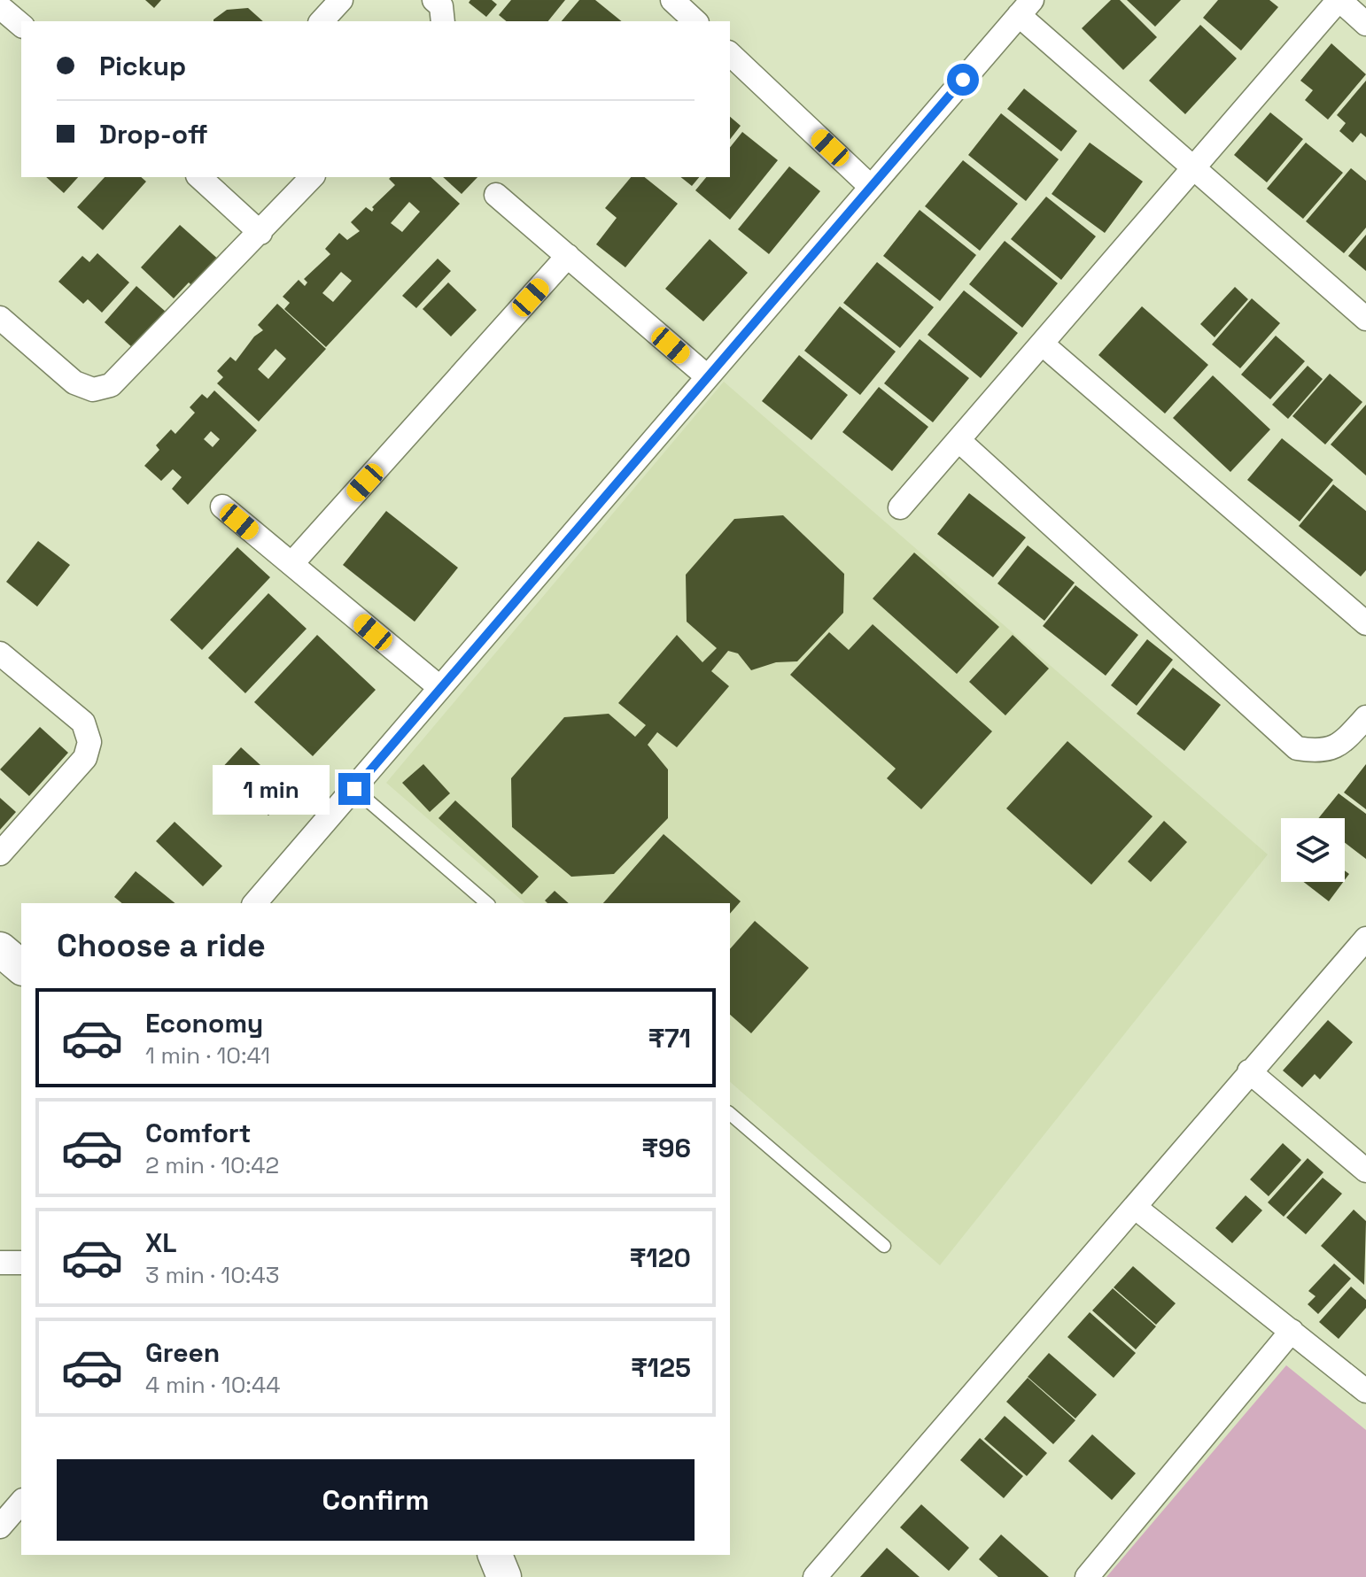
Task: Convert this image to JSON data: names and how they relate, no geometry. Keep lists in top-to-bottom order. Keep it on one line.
{"page":{"banner":["Pickup","Drop-off"],"bubble":"1 min","heading":"Choose a ride","list":[{"name":"Economy","note":"1 min · 10:41","value":"₹71"},{"name":"Comfort","note":"2 min · 10:42","value":"₹96"},{"name":"XL","note":"3 min · 10:43","value":"₹120"},{"name":"Green","note":"4 min · 10:44","value":"₹125"}],"buttons":"Confirm"}}
